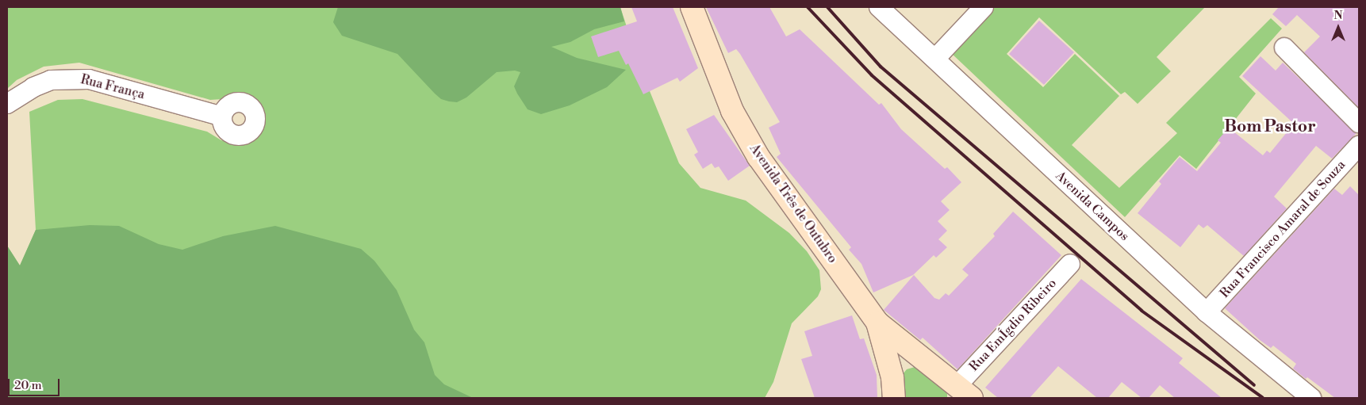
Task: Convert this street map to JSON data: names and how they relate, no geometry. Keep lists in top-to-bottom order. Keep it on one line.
{"streets":{"main road":["Avenida Três de Outubro"],"street":["Rua França","Avenida Campos","Rua Francisco Amaral de Souza","Rua EmÍgdio Ribeiro"]},"crossings":[["Avenida Campos","Rua Francisco Amaral de Souza"]],"districts":["Bom Pastor"],"scale_bar":"20 m","north":"top"}
